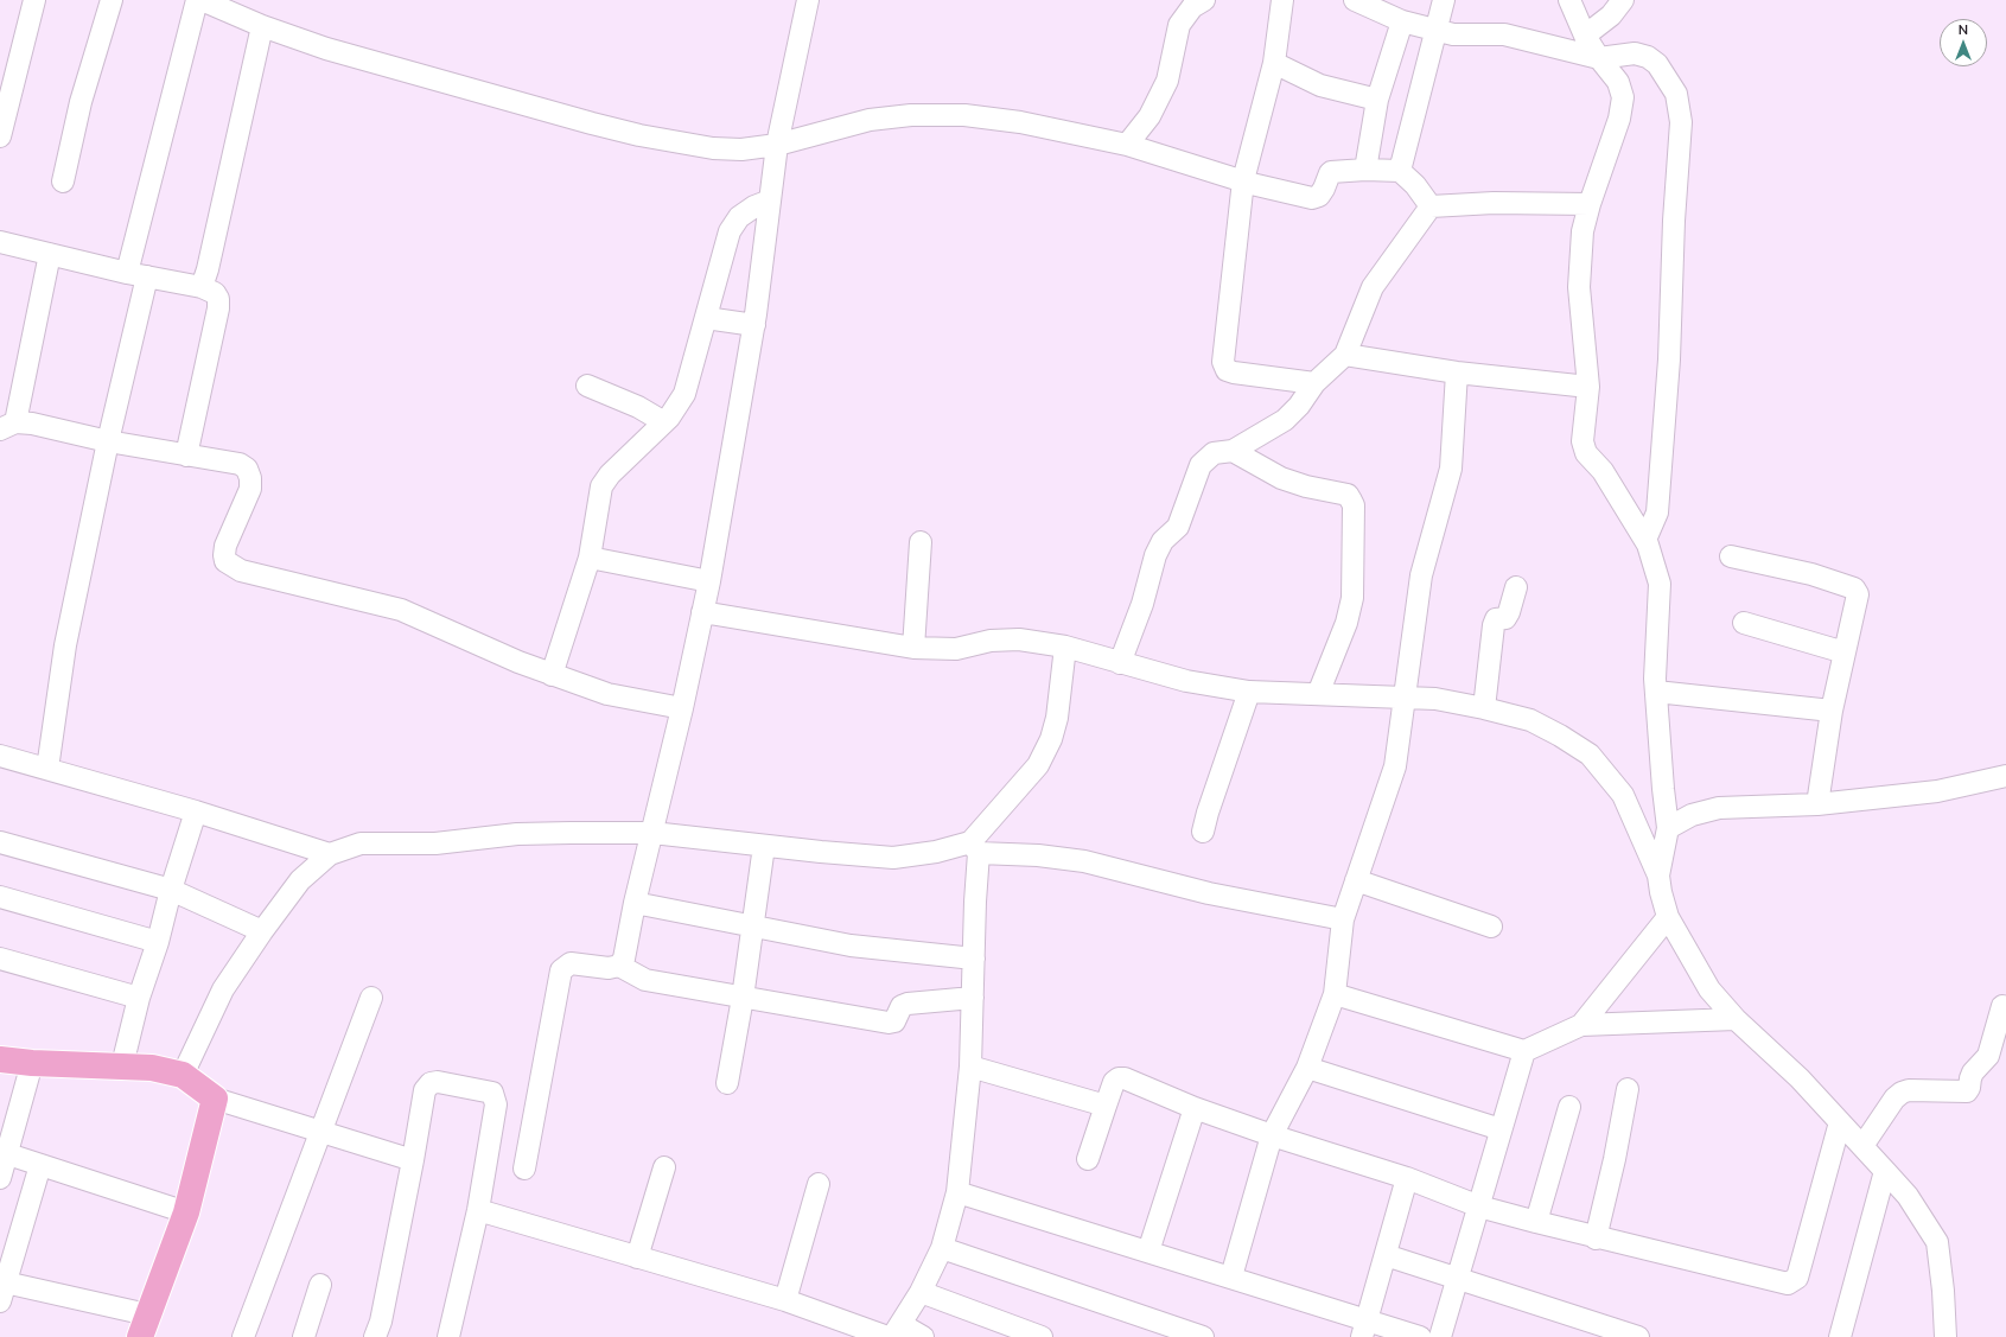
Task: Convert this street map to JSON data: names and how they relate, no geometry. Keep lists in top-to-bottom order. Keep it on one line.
{"north":"top"}
